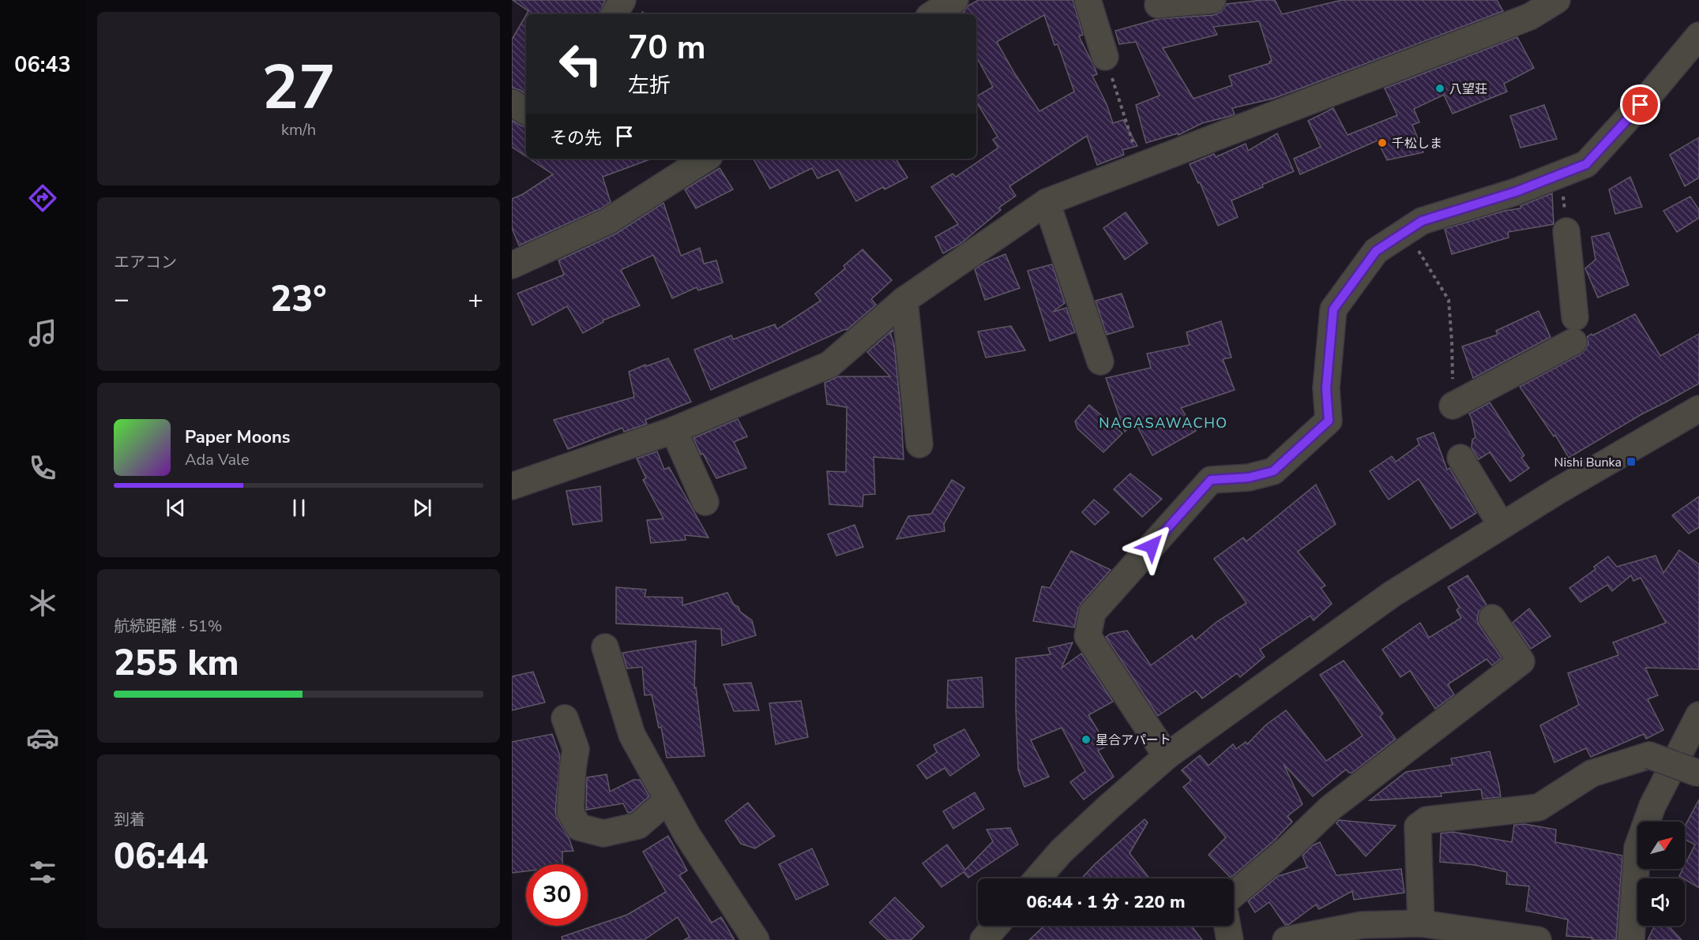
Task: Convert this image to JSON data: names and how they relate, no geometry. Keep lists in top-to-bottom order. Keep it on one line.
{"districts":["NAGASAWACHO"],"places":{"other":["八望荘","千松しま","星合アパート"],"transit":["Nishi Bunka"]},"north":"top right","page":{"tabs":"06:43","tile":[["27","km/h"],"エアコン",["航続距離 · 51%","255 km"],["到着","06:44"]],"turn":["70 m","左折"],"then":"その先","heat":["−","23°","+"],"song":["Paper Moons","Ada Vale"],"limit":"30","trip":"06:44 · 1 分 · 220 m"}}
